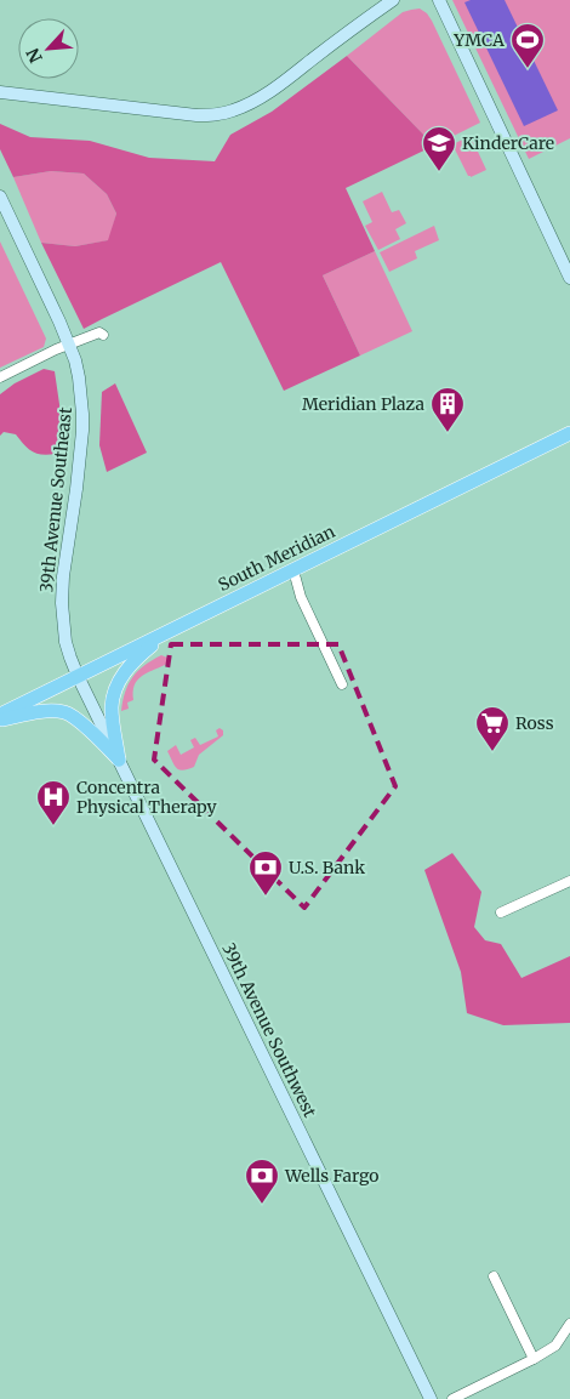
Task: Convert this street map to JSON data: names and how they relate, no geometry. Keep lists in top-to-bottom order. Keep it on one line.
{"streets":{"main road":["39th Avenue Southeast","South Meridian","39th Avenue Southwest"]},"crossings":[["39th Avenue Southeast","South Meridian"],["39th Avenue Southeast","39th Avenue Southwest"],["South Meridian","39th Avenue Southwest"]],"places":{"sports":["YMCA"],"school or university":["KinderCare"],"building":["Meridian Plaza"],"supermarket":["Ross"],"hospital":["Concentra Physical Therapy"],"bank":["U.S. Bank","Wells Fargo"]},"north":"bottom left"}
